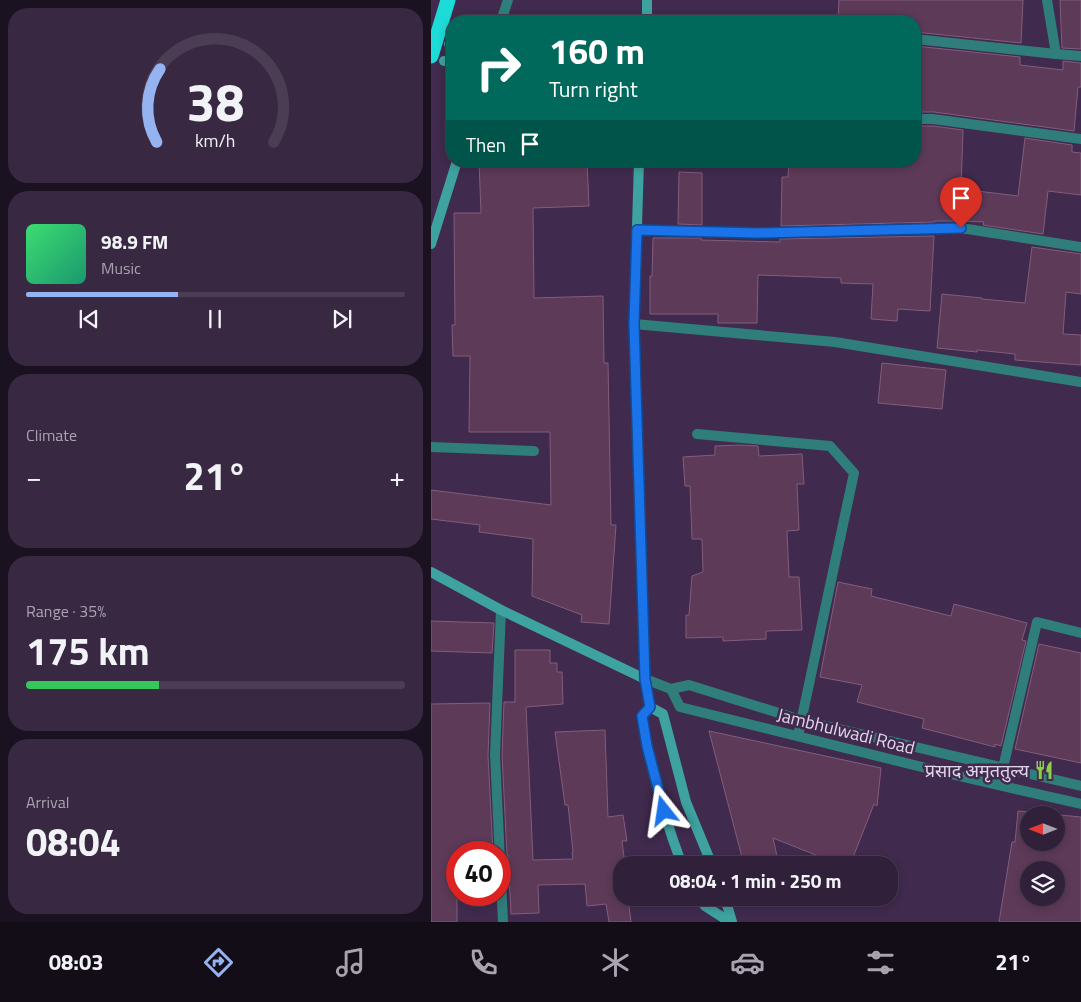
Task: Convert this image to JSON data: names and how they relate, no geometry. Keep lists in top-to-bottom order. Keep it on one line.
{"streets":{"street":["Jambhulwadi Road"]},"places":{"restaurant":["प्रसाद अमृततुल्य"]},"north":"left","page":{"turn":["160 m","Turn right"],"then":"Then","song":["98.9 FM","Music"],"tile":["Climate",["Range · 35%","175 km"],["Arrival","08:04"]],"heat":["−","21°","+"],"limit":"40","trip":"08:04 · 1 min · 250 m","tabs":["08:03","21°"],"gauge":["38","km/h"]}}
